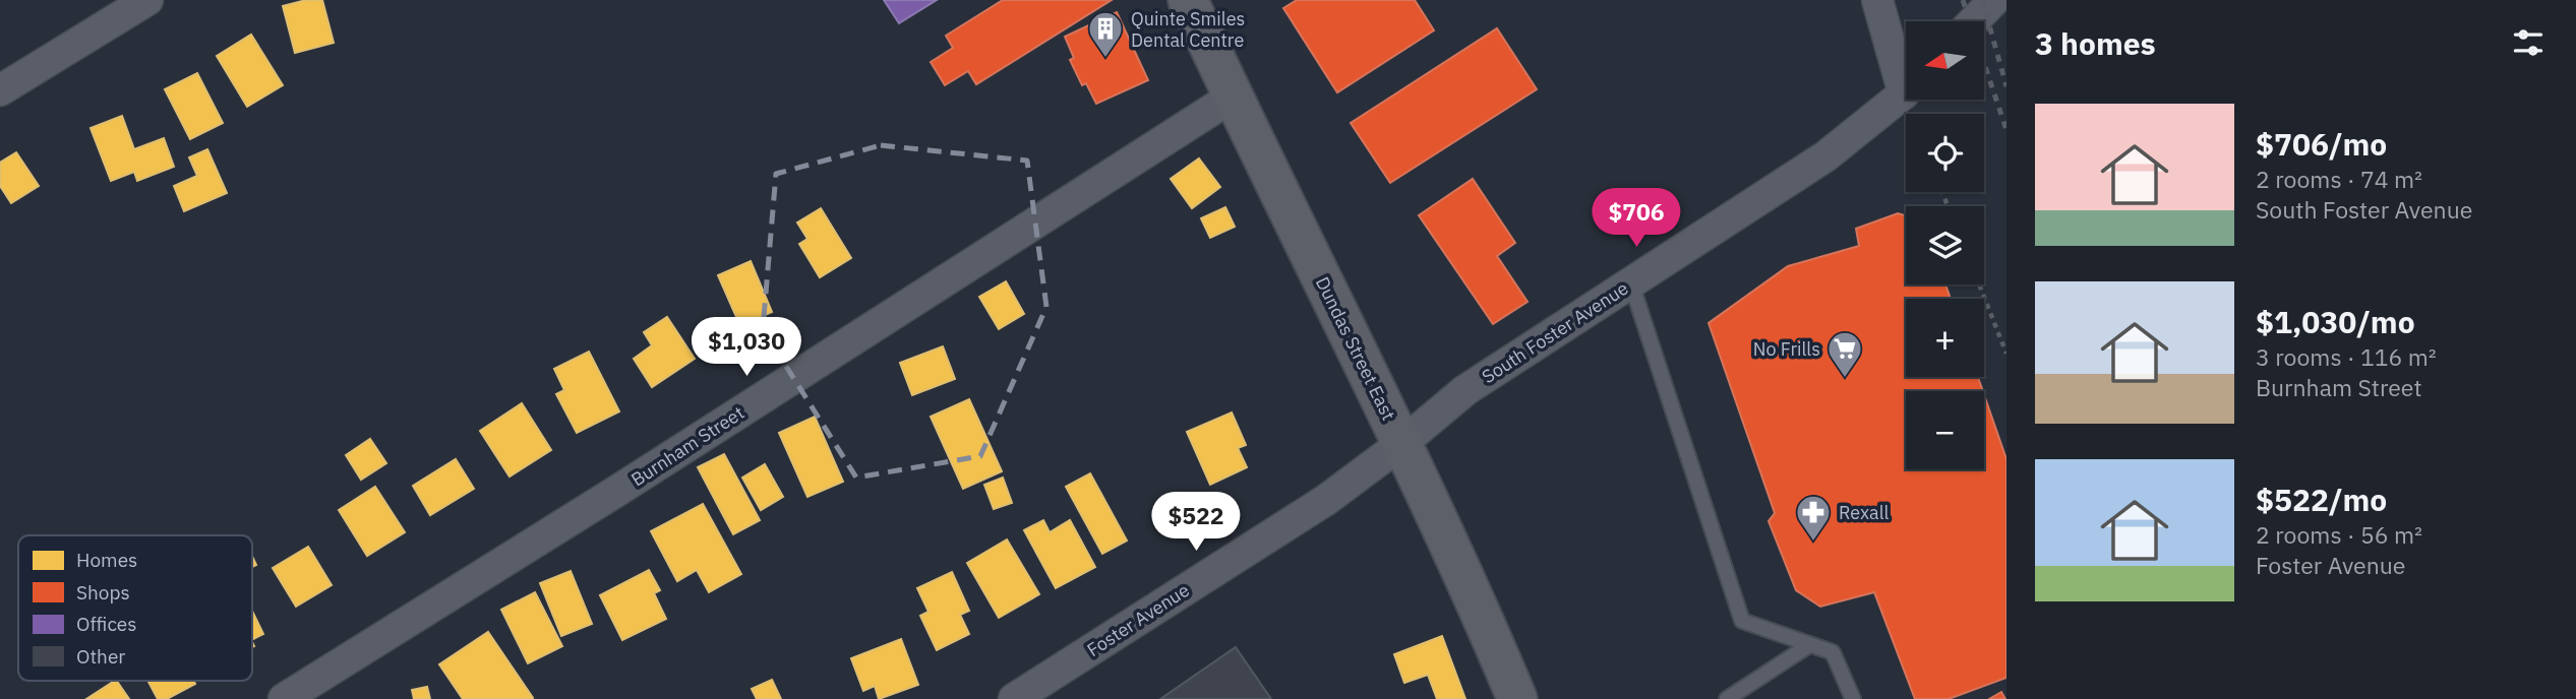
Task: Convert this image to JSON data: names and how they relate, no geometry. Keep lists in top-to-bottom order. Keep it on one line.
{"streets":{"main road":["Dundas Street East"],"street":["South Foster Avenue","Burnham Street","Foster Avenue"]},"crossings":[["South Foster Avenue","Dundas Street East"],["South Foster Avenue","Foster Avenue"],["Dundas Street East","Burnham Street"],["Dundas Street East","Foster Avenue"]],"places":{"building":["Quinte Smiles Dental Centre"],"supermarket":["No Frills"],"pharmacy":["Rexall"]},"legend":["Homes","Shops","Offices","Other"],"north":"left","page":{"heading":"3 homes","map_buttons":["+","−"],"list":[{"name":"$706/mo","note":"2 rooms · 74 m² · South Foster Avenue"},{"name":"$1,030/mo","note":"3 rooms · 116 m² · Burnham Street"},{"name":"$522/mo","note":"2 rooms · 56 m² · Foster Avenue"}],"price":["$706","$1,030","$522"]}}
